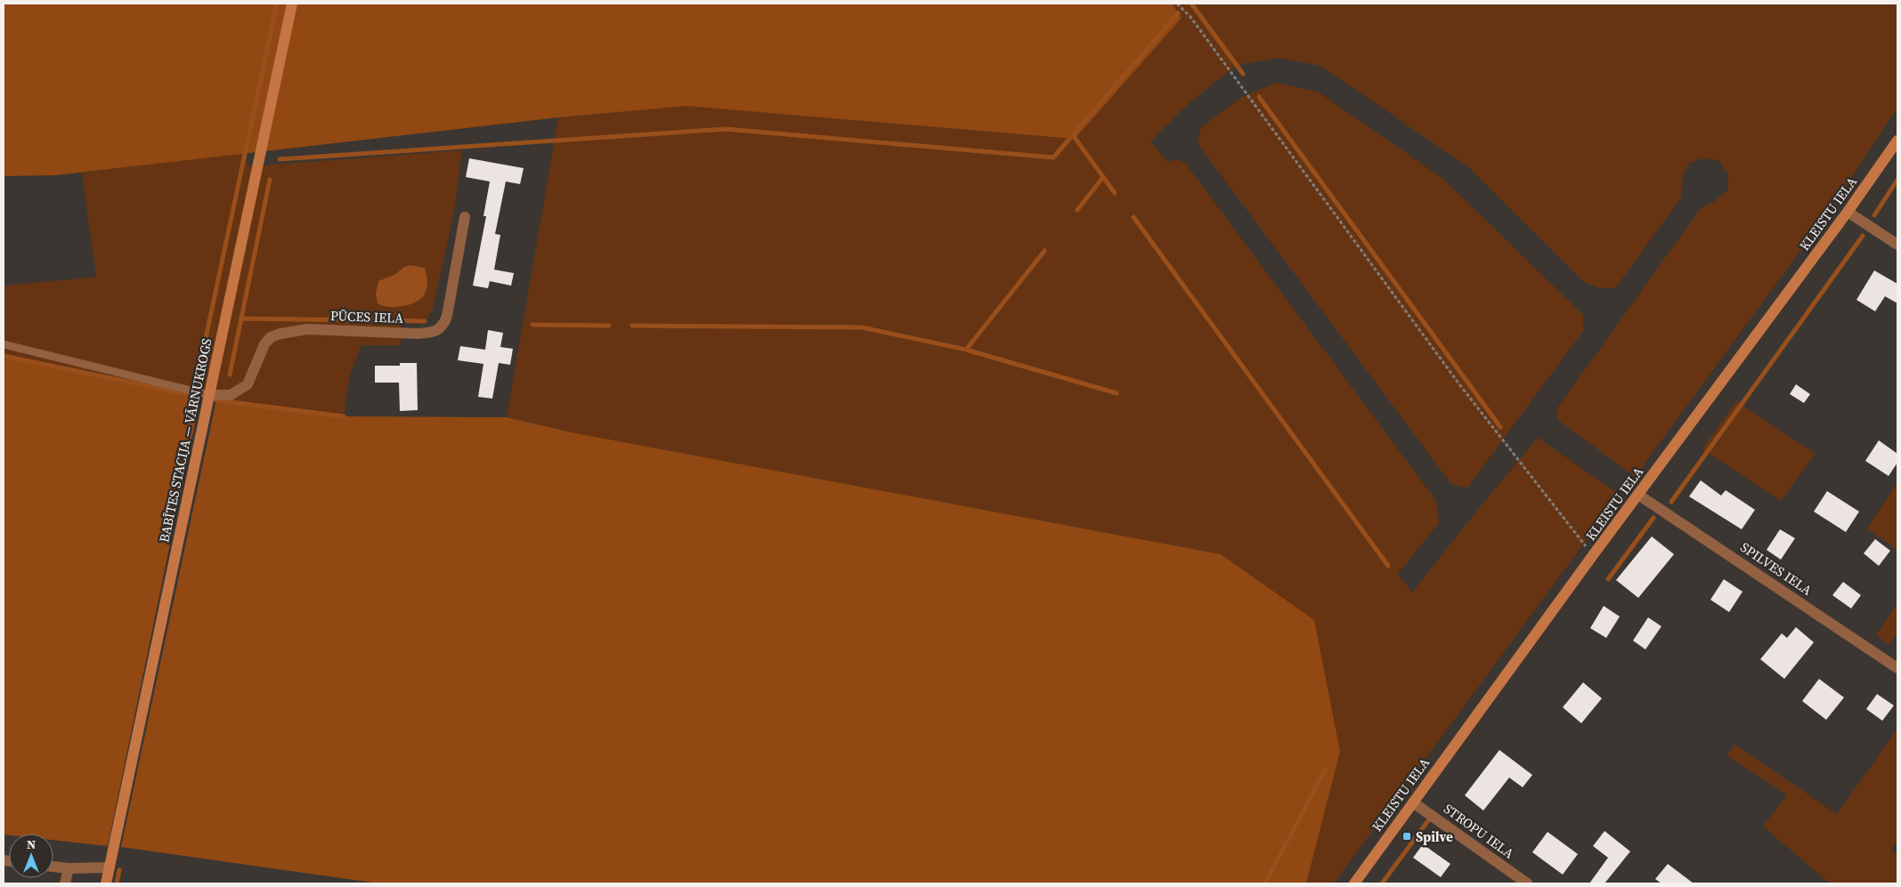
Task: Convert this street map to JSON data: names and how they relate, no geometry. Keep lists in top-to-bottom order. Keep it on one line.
{"streets":{"street":["KLEISTU IELA","PŪCES IELA","BABĪTES STACIJA — VĀRNUKROGS","SPILVES IELA","STROPU IELA"]},"crossings":[["KLEISTU IELA","SPILVES IELA"],["KLEISTU IELA","STROPU IELA"],["PŪCES IELA","BABĪTES STACIJA — VĀRNUKROGS"]],"places":{"transit":["Spilve"]},"north":"top"}
